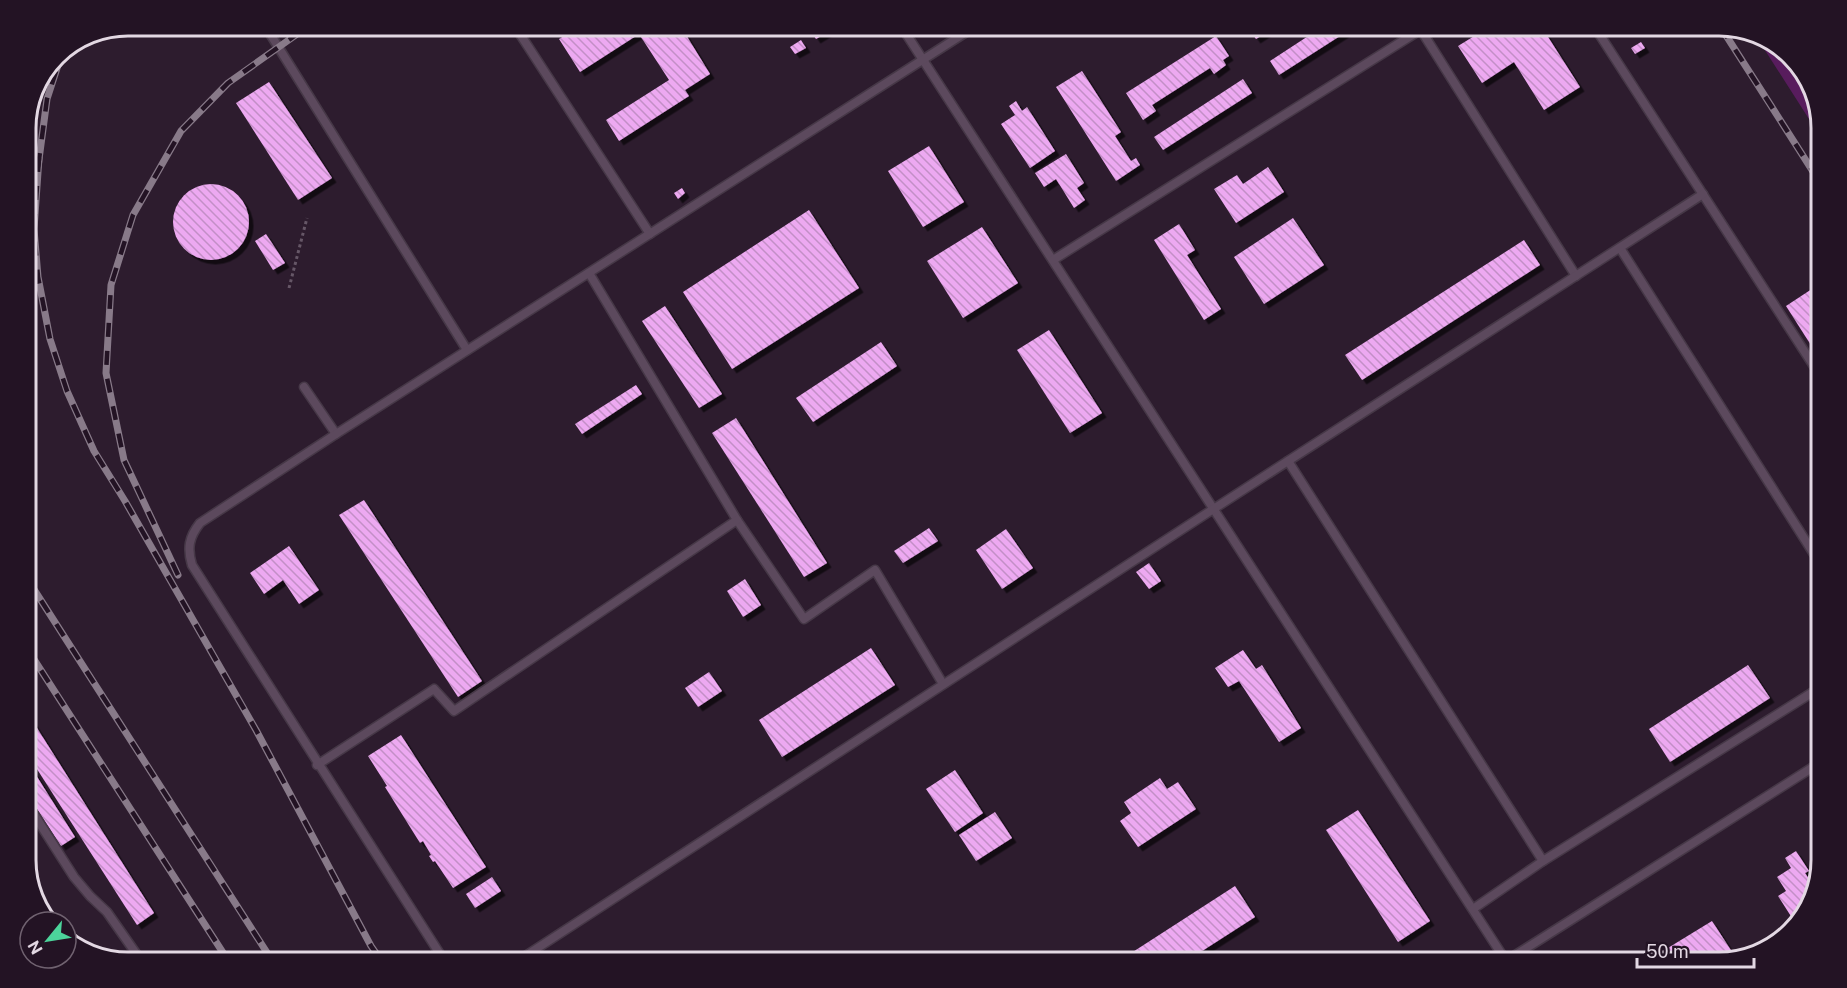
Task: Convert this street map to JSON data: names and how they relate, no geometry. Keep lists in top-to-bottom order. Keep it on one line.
{"scale_bar":"50 m","north":"bottom left"}
